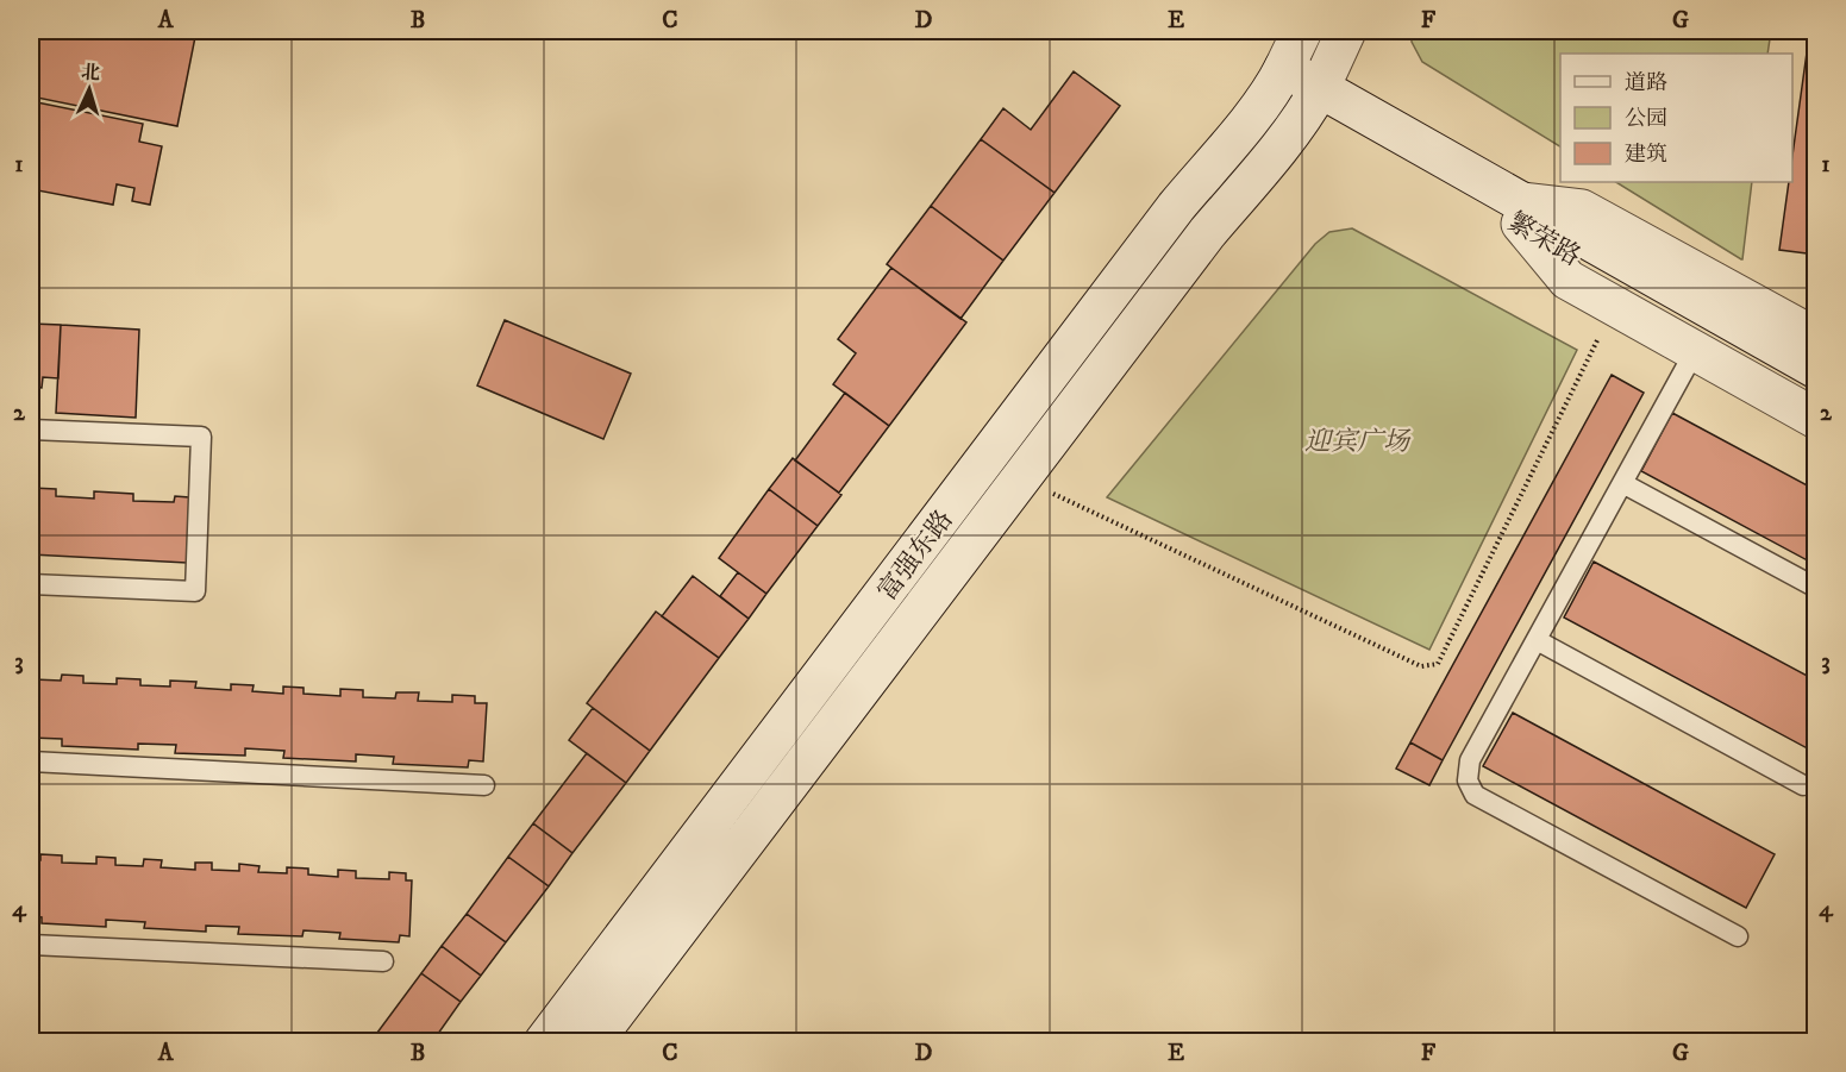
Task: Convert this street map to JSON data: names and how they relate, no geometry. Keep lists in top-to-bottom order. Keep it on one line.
{"streets":{"main road":["繁荣路","富强东路"]},"crossings":[["繁荣路","富强东路"]],"parks":["迎宾广场"],"legend":["道路","公园","建筑"],"north":"top","grid":{"columns":["A","B","C","D","E","F","G"],"rows":["1","2","3","4"]}}
